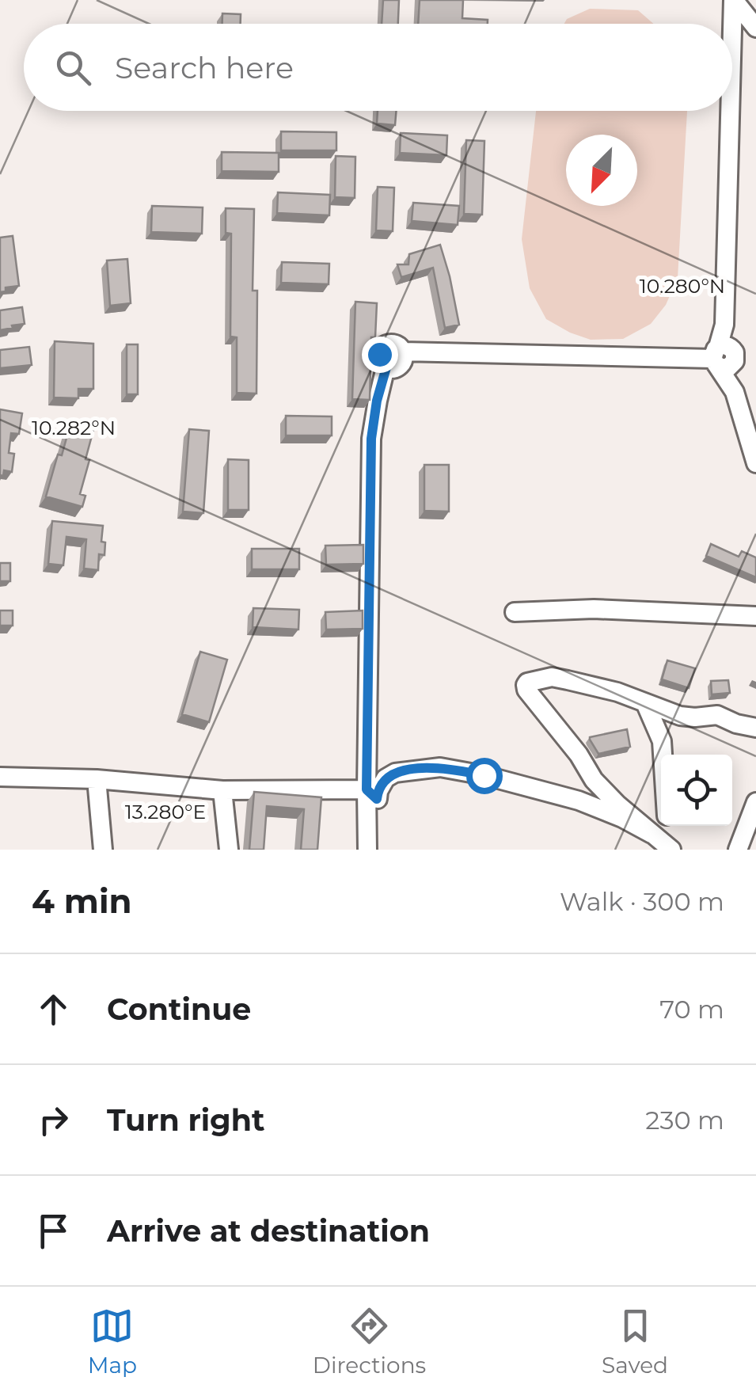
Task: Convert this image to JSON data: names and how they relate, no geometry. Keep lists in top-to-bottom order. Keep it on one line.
{"north":"bottom left","page":{"search":"Search here","heading":["4 min","Walk · 300 m"],"list":[["Continue","70 m"],["Turn right","230 m"],"Arrive at destination"],"nav":["Map","Directions","Saved"]},"coordinates":["10.280°N","10.282°N","13.280°E"]}
